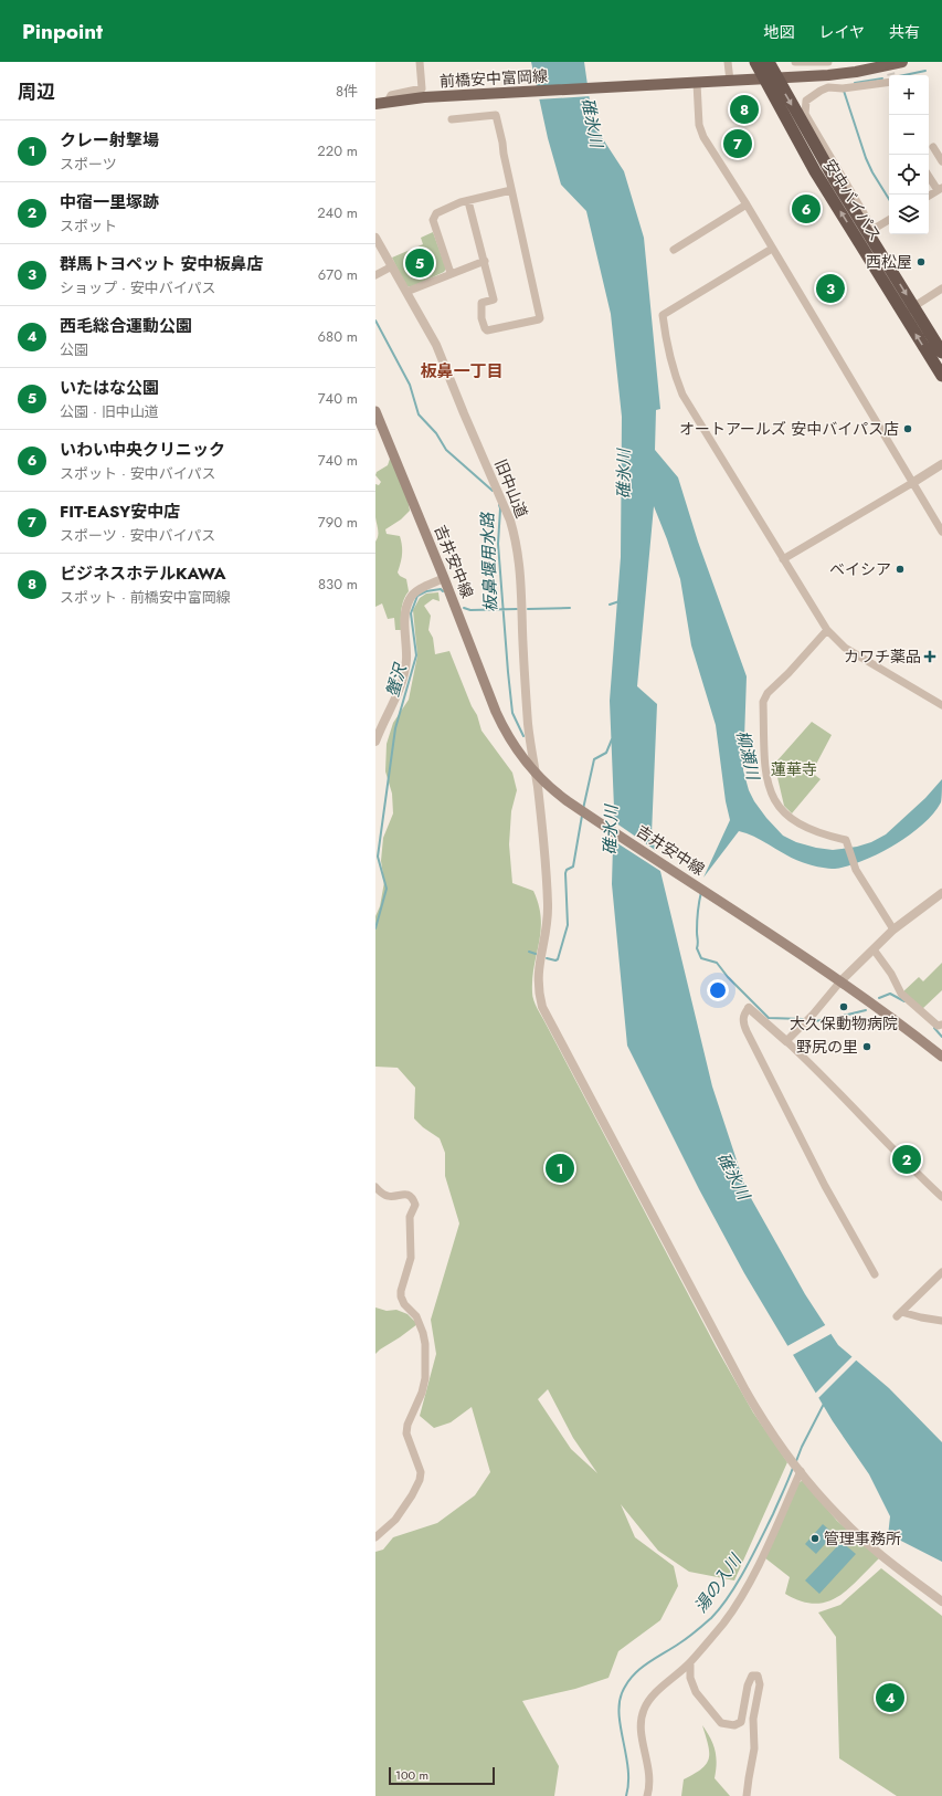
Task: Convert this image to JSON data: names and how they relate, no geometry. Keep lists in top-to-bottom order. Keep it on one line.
{"streets":{"highway":["安中バイパス"],"main road":["前橋安中富岡線","吉井安中線"],"street":["旧中山道"]},"crossings":[["前橋安中富岡線","安中バイパス"],["旧中山道","吉井安中線"]],"districts":["板鼻一丁目"],"water":["碓氷川","板鼻堰用水路","蟹沢","柳瀬川","湯の入川"],"parks":["蓮華寺"],"places":{"other":["西松屋","オートアールズ 安中バイパス店","ベイシア","大久保動物病院","野尻の里","管理事務所"],"health":["カワチ薬品"]},"scale_bar":"100 m","page":{"header":"Pinpoint","nav":["地図","レイヤ","共有"],"heading":["周辺","8件"],"map_buttons":["+","−"],"pins":["8","7","6","5","3","2","1","4"],"list":[{"mark":"1","name":"クレー射撃場","note":"スポーツ","value":"220 m"},{"mark":"2","name":"中宿一里塚跡","note":"スポット","value":"240 m"},{"mark":"3","name":"群馬トヨペット 安中板鼻店","note":"ショップ · 安中バイパス","value":"670 m"},{"mark":"4","name":"西毛総合運動公園","note":"公園","value":"680 m"},{"mark":"5","name":"いたはな公園","note":"公園 · 旧中山道","value":"740 m"},{"mark":"6","name":"いわい中央クリニック","note":"スポット · 安中バイパス","value":"740 m"},{"mark":"7","name":"FIT-EASY安中店","note":"スポーツ · 安中バイパス","value":"790 m"},{"mark":"8","name":"ビジネスホテルKAWA","note":"スポット · 前橋安中富岡線","value":"830 m"}],"scale":"100 m"}}
